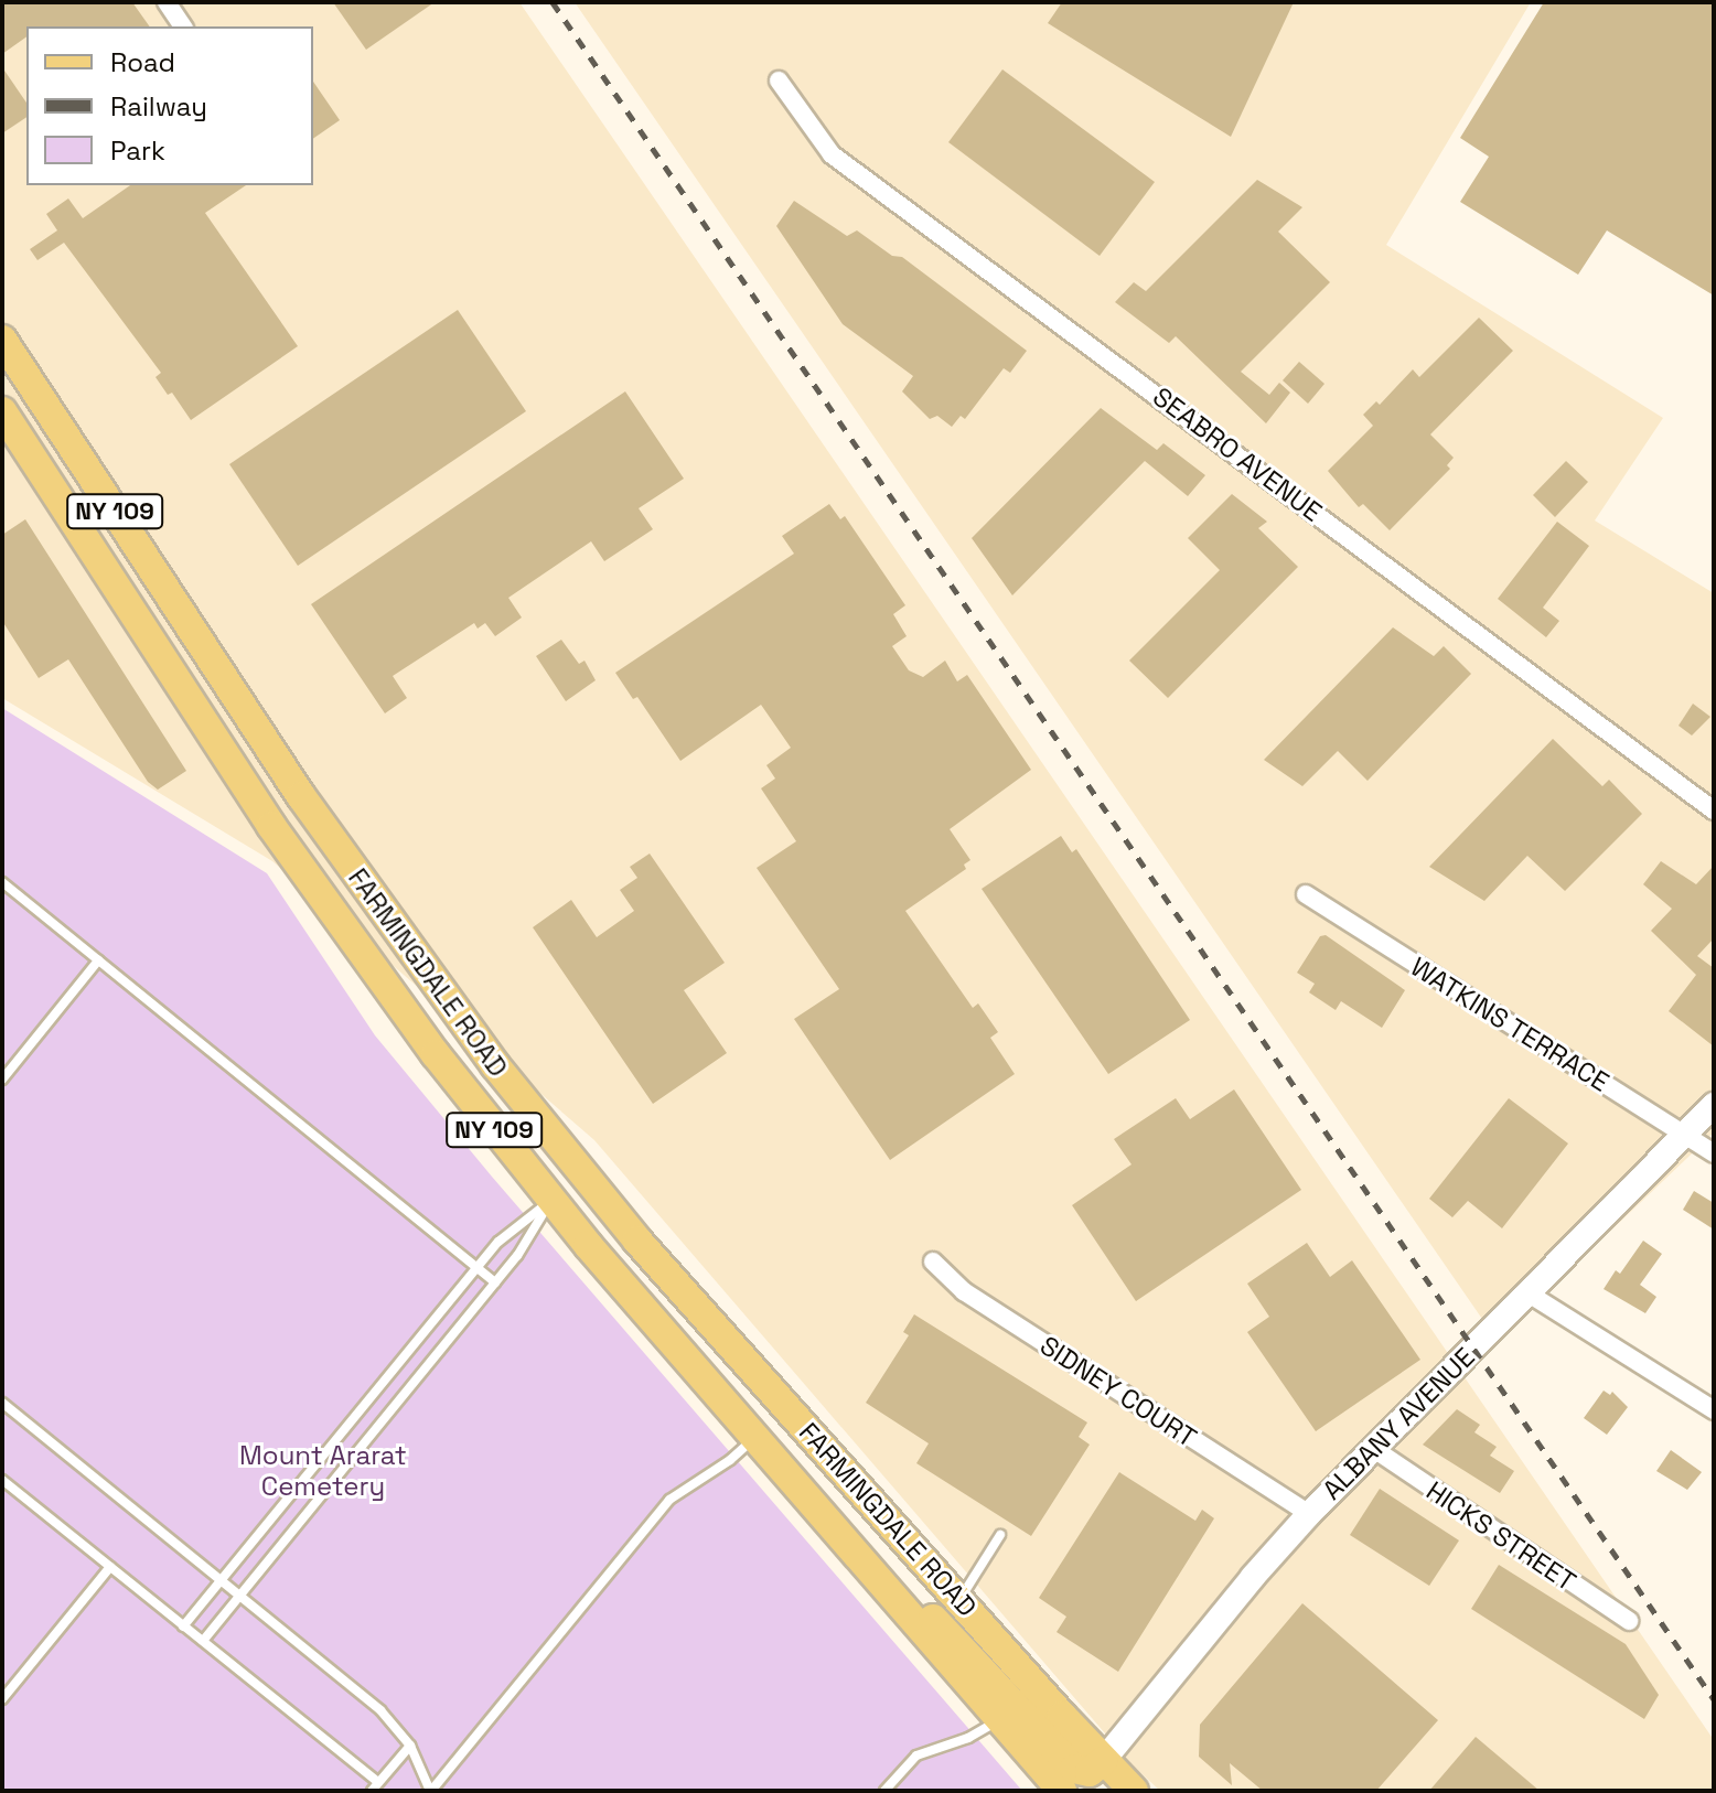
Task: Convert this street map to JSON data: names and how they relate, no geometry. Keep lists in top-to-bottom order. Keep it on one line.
{"streets":{"main road":["NY 109","FARMINGDALE ROAD"],"street":["SEABRO AVENUE","WATKINS TERRACE","SIDNEY COURT","ALBANY AVENUE","HICKS STREET"]},"crossings":[["FARMINGDALE ROAD","ALBANY AVENUE"],["WATKINS TERRACE","ALBANY AVENUE"],["SIDNEY COURT","ALBANY AVENUE"],["ALBANY AVENUE","HICKS STREET"]],"parks":["Mount Ararat Cemetery"],"legend":["Road","Railway","Park"]}
